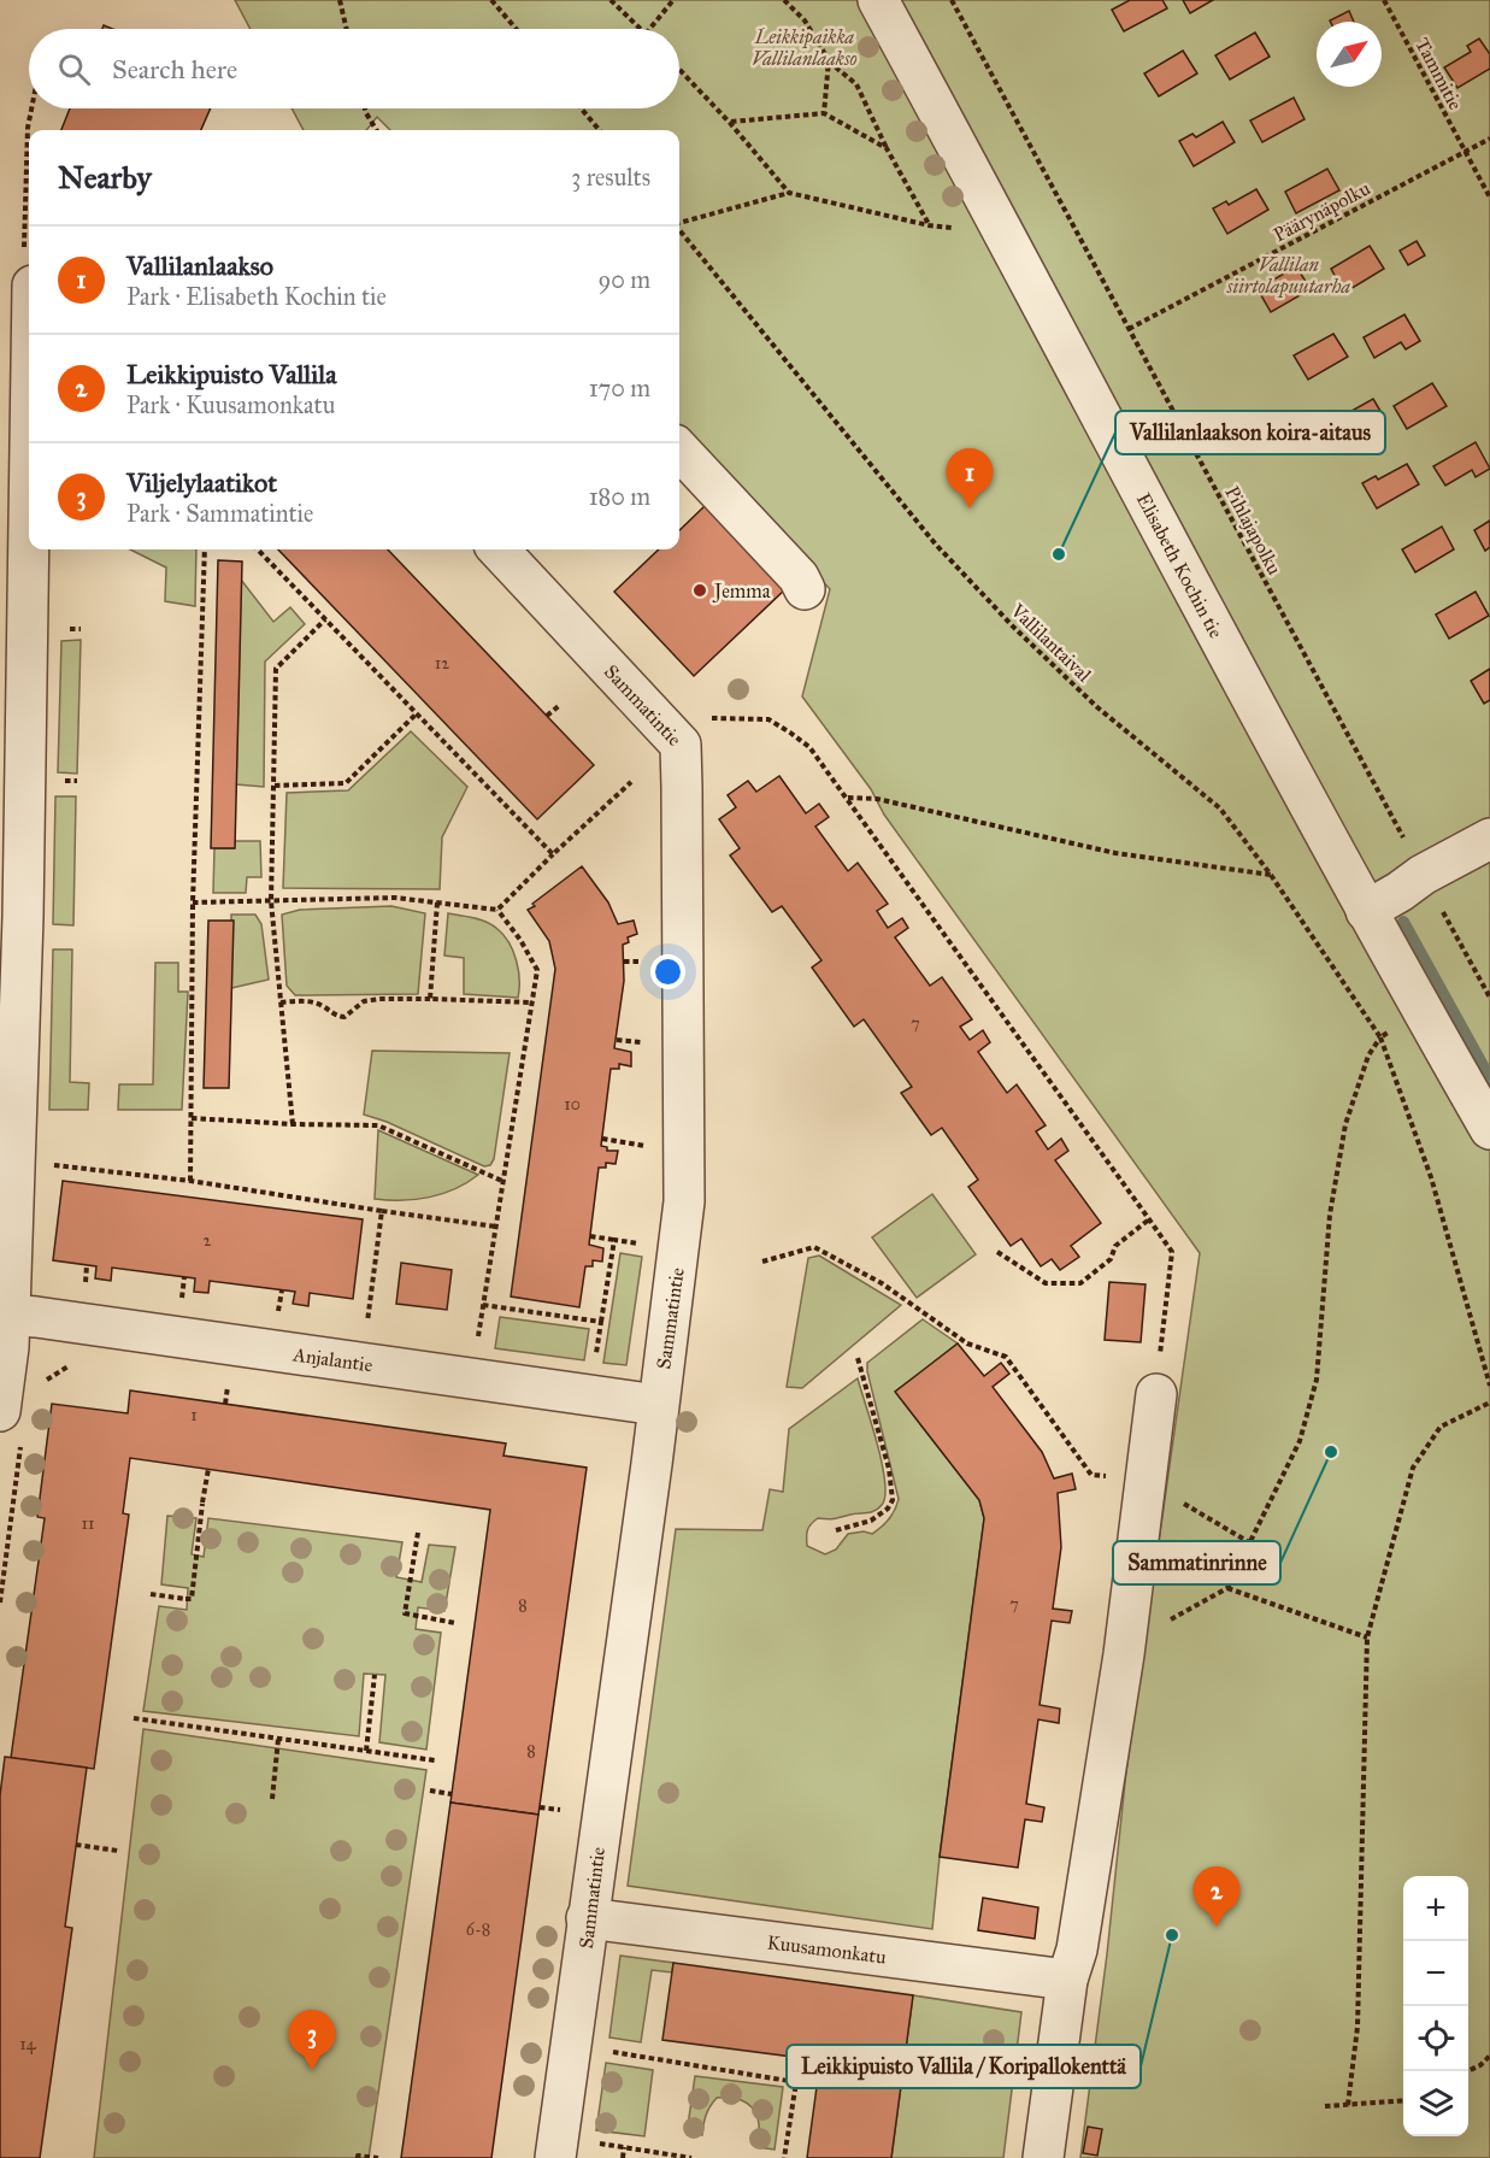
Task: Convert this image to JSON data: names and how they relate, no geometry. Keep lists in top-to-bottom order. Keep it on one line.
{"streets":{"street":["Elisabeth Kochin tie","Sammatintie","Anjalantie","Kuusamonkatu"],"path":["Tammitie","Päärynäpolku","Pihlajapolku","Vallilantaival"]},"crossings":[["Tammitie","Päärynäpolku"],["Päärynäpolku","Pihlajapolku"],["Sammatintie","Anjalantie"],["Sammatintie","Kuusamonkatu"]],"parks":["Leikkipaikka Vallilanlaakso","Vallilan siirtolapuutarha"],"places":["Vallilanlaakson koira-aitaus","Jemma","Sammatinrinne","Leikkipuisto Vallila / Koripallokenttä"],"house_numbers":["12","7","10","2","1","11","7","8","8","6-8","14"],"north":"top right","page":{"search":"Search here","heading":["Nearby","3 results"],"list":[{"mark":"1","name":"Vallilanlaakso","note":"Park · Elisabeth Kochin tie","value":"90 m"},{"mark":"2","name":"Leikkipuisto Vallila","note":"Park · Kuusamonkatu","value":"170 m"},{"mark":"3","name":"Viljelylaatikot","note":"Park · Sammatintie","value":"180 m"}],"pins":["1","2","3"],"map_buttons":["+","−"]}}
